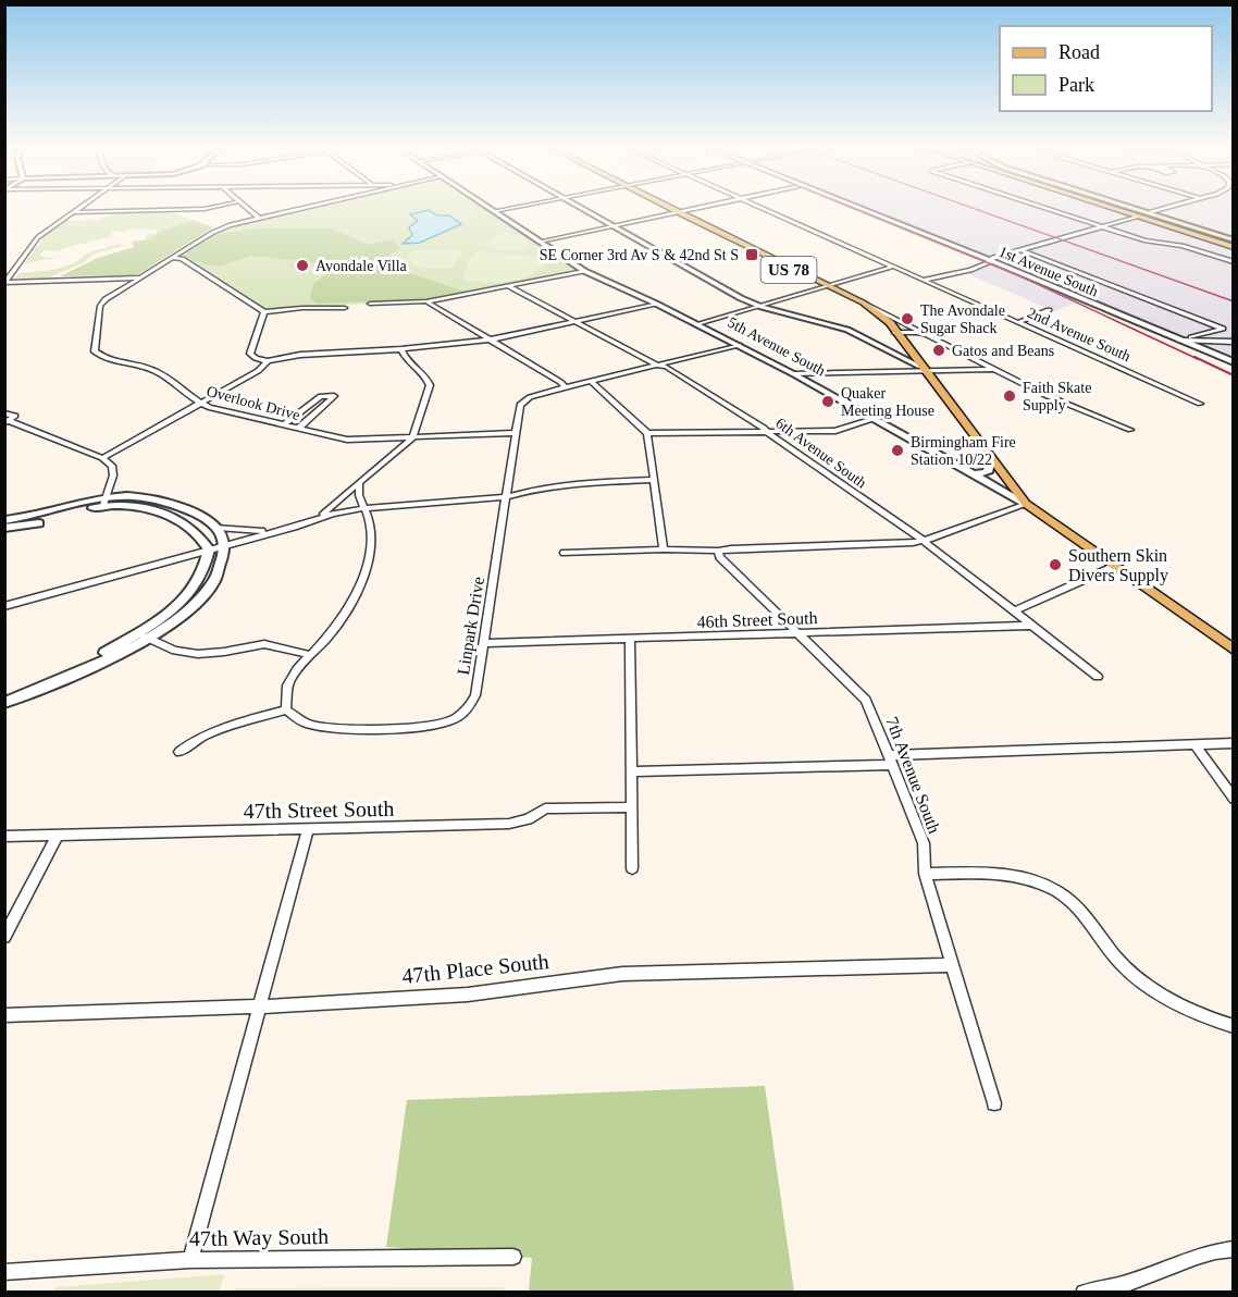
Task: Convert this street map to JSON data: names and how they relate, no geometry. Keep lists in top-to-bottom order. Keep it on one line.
{"streets":{"main road":["US 78","5th Avenue South"],"street":["1st Avenue South","2nd Avenue South","Overlook Drive","6th Avenue South","46th Street South","Linpark Drive","7th Avenue South","47th Street South","47th Place South","47th Way South"]},"crossings":[["US 78","5th Avenue South"],["Overlook Drive","Linpark Drive"],["6th Avenue South","46th Street South"],["46th Street South","Linpark Drive"],["46th Street South","7th Avenue South"],["7th Avenue South","47th Place South"]],"places":{"transit":["SE Corner 3rd Av S & 42nd St S"],"other":["Avondale Villa","The Avondale Sugar Shack","Gatos and Beans","Faith Skate Supply","Quaker Meeting House","Birmingham Fire Station 10/22","Southern Skin Divers Supply"]},"legend":["Road","Park"]}
